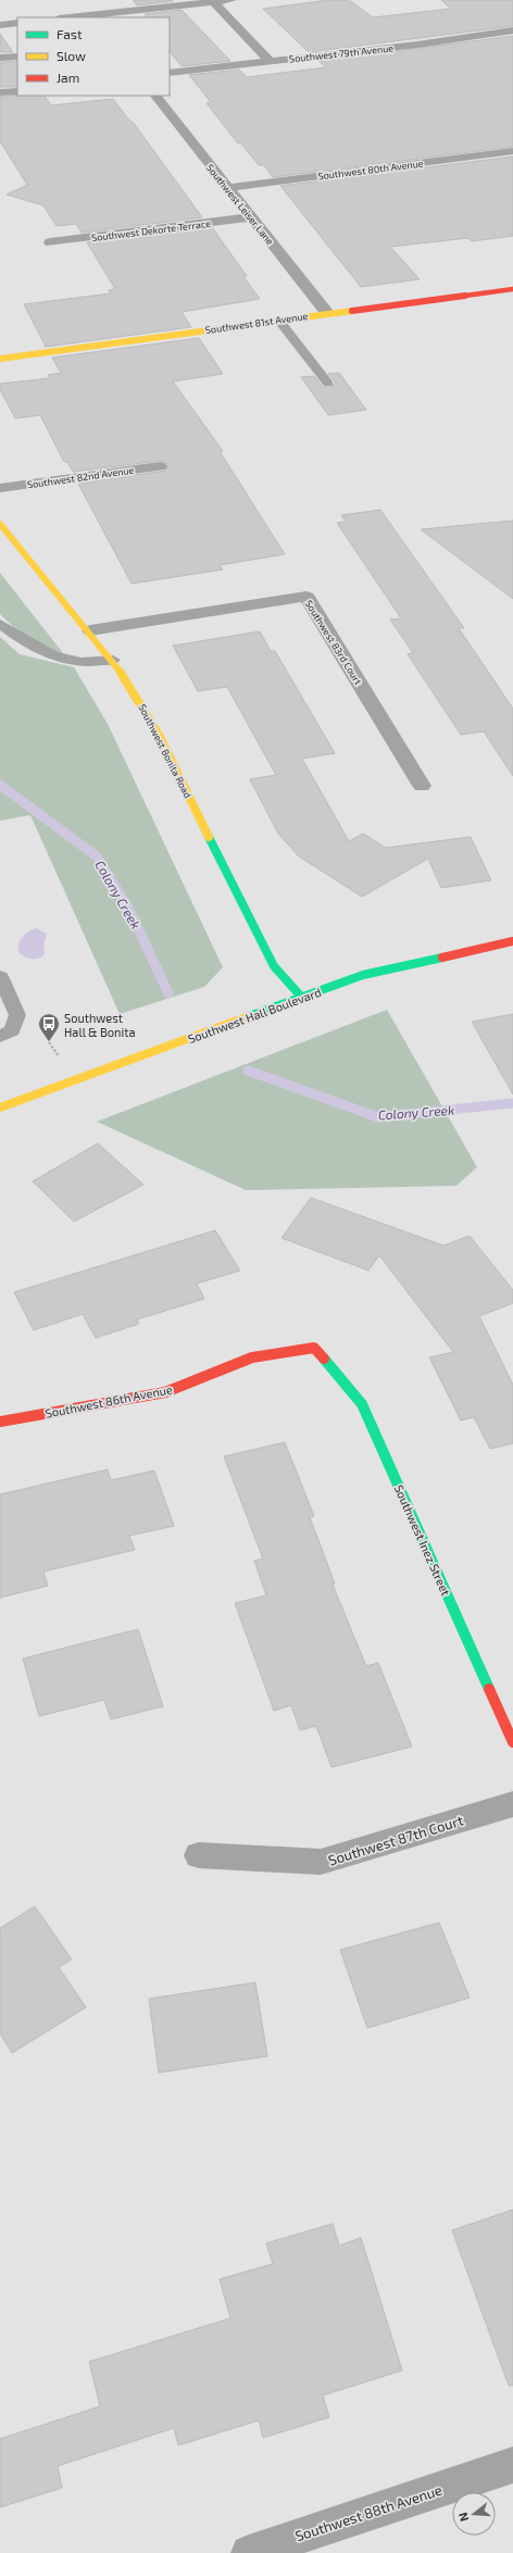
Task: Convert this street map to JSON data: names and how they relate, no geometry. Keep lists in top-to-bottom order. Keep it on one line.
{"streets":{"main road":["Southwest 81st Avenue","Southwest Bonita Road","Southwest Hall Boulevard","Southwest 86th Avenue","Southwest Inez Street"],"street":["Southwest 79th Avenue","Southwest 80th Avenue","Southwest Leiser Lane","Southwest Dekorte Terrace","Southwest 82nd Avenue","Southwest 83rd Court","Southwest 87th Court","Southwest 88th Avenue"]},"crossings":[["Southwest 80th Avenue","Southwest Leiser Lane"],["Southwest Leiser Lane","Southwest Dekorte Terrace"],["Southwest Leiser Lane","Southwest 81st Avenue"],["Southwest 83rd Court","Southwest Bonita Road"],["Southwest Bonita Road","Southwest Hall Boulevard"],["Southwest 86th Avenue","Southwest Inez Street"]],"water":["Colony Creek"],"places":{"bus stop":["Southwest Hall & Bonita"]},"legend":["Fast","Slow","Jam"],"north":"left"}
